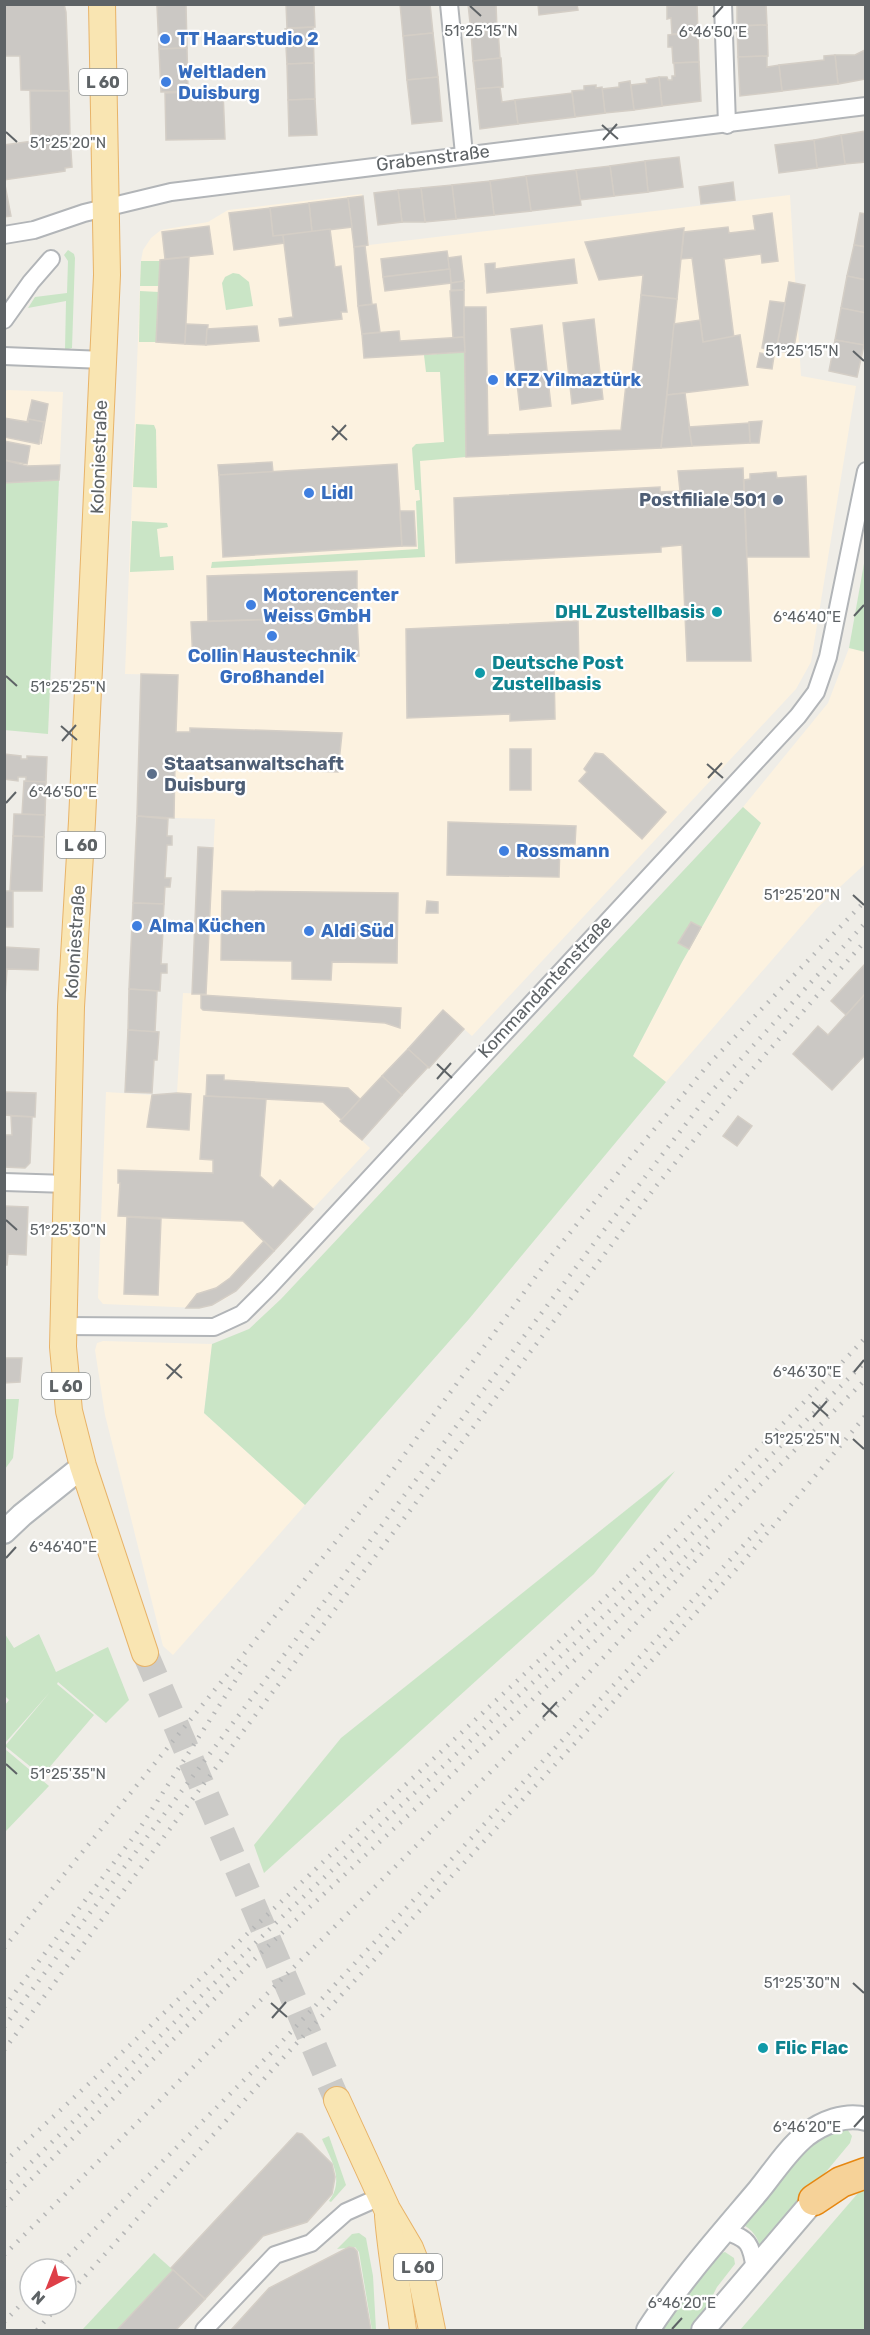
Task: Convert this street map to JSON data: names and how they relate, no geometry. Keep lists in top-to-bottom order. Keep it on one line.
{"streets":{"main road":["L 60","Koloniestraße"],"street":["Grabenstraße","Kommandantenstraße"]},"crossings":[["Grabenstraße","Koloniestraße"],["Koloniestraße","Kommandantenstraße"]],"places":["TT Haarstudio 2","Weltladen Duisburg","KFZ Yilmaztürk","Lidl","Postfiliale 501","Motorencenter Weiss GmbH","DHL Zustellbasis","Collin Haustechnik Großhandel","Deutsche Post Zustellbasis","Staatsanwaltschaft Duisburg","Rossmann","Alma Küchen","Aldi Süd","Flic Flac"],"north":"bottom left","coordinates":["51°25'15\"N","6°46'50\"E","51°25'20\"N","6°46'40\"E","51°25'25\"N","51°25'30\"N","6°46'30\"E","51°25'35\"N","6°46'20\"E"]}
